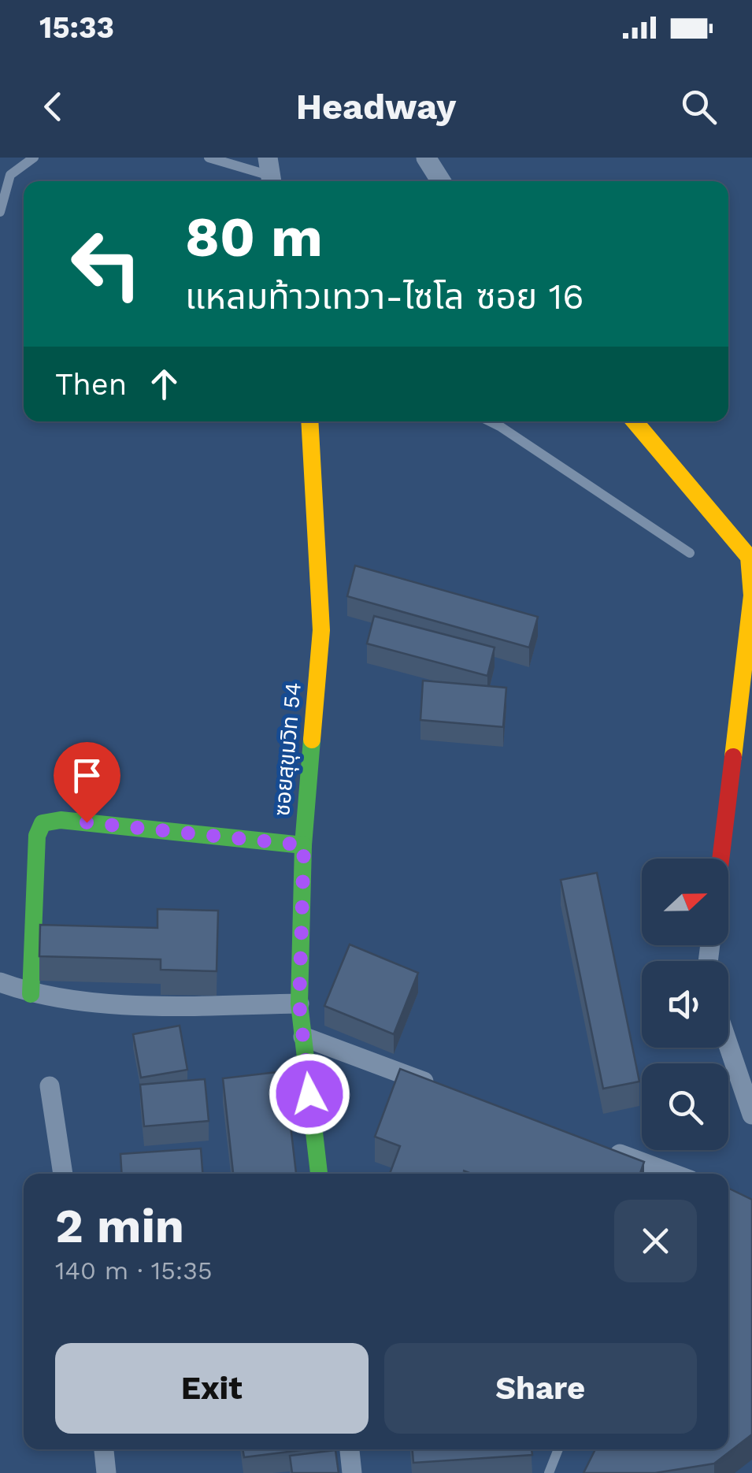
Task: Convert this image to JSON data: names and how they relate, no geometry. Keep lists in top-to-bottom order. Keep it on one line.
{"streets":{"street":["ซอยสุขุมวิท 54"]},"north":"right","page":{"status":"15:33","header":"Headway","turn":["80 m","แหลมท้าวเทวา-ไซโล ซอย 16"],"then":"Then","heading":["2 min","140 m · 15:35"],"buttons":["Exit","Share"]}}
